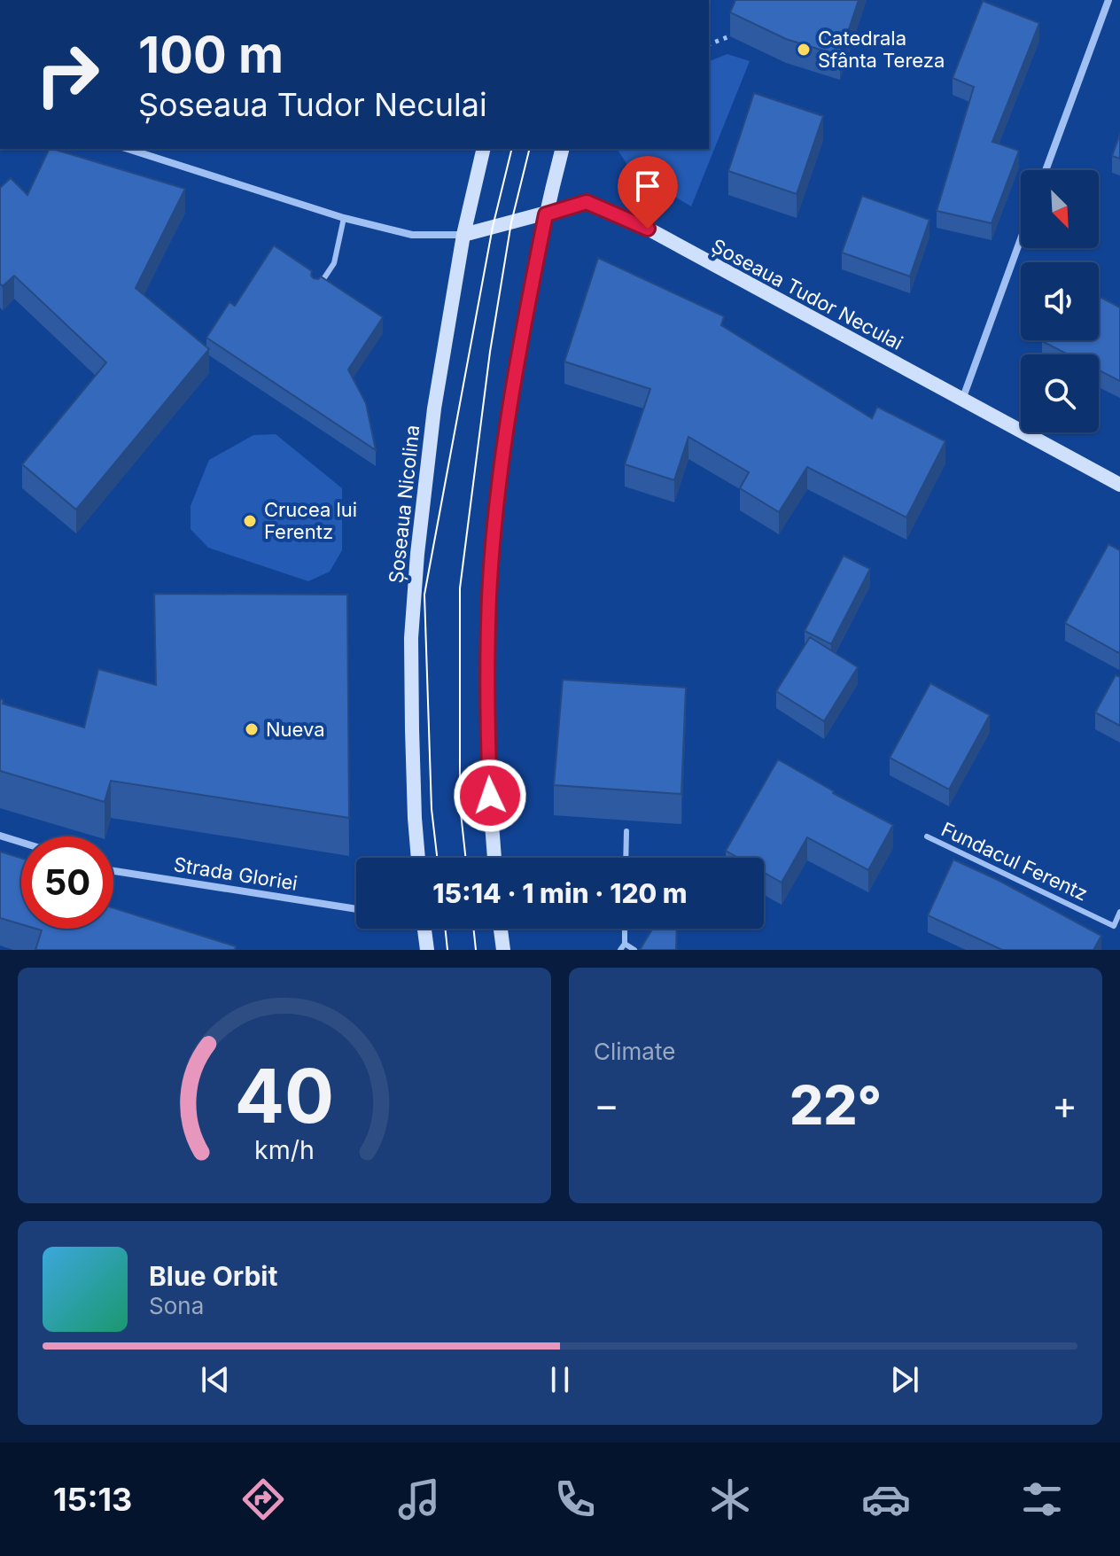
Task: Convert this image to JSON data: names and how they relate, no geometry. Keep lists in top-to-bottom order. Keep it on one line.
{"streets":{"main road":["Șoseaua Tudor Neculai","Șoseaua Nicolina"],"street":["Strada Gloriei"],"lane":["Fundacul Ferentz"]},"crossings":[["Șoseaua Tudor Neculai","Șoseaua Nicolina"]],"places":["Catedrala Sfânta Tereza","Crucea lui Ferentz","Nueva"],"north":"bottom right","page":{"turn":["100 m","Șoseaua Tudor Neculai"],"limit":"50","trip":"15:14 · 1 min · 120 m","tile":"Climate","heat":["−","22°","+"],"song":["Blue Orbit","Sona"],"tabs":"15:13","gauge":["40","km/h"]}}
